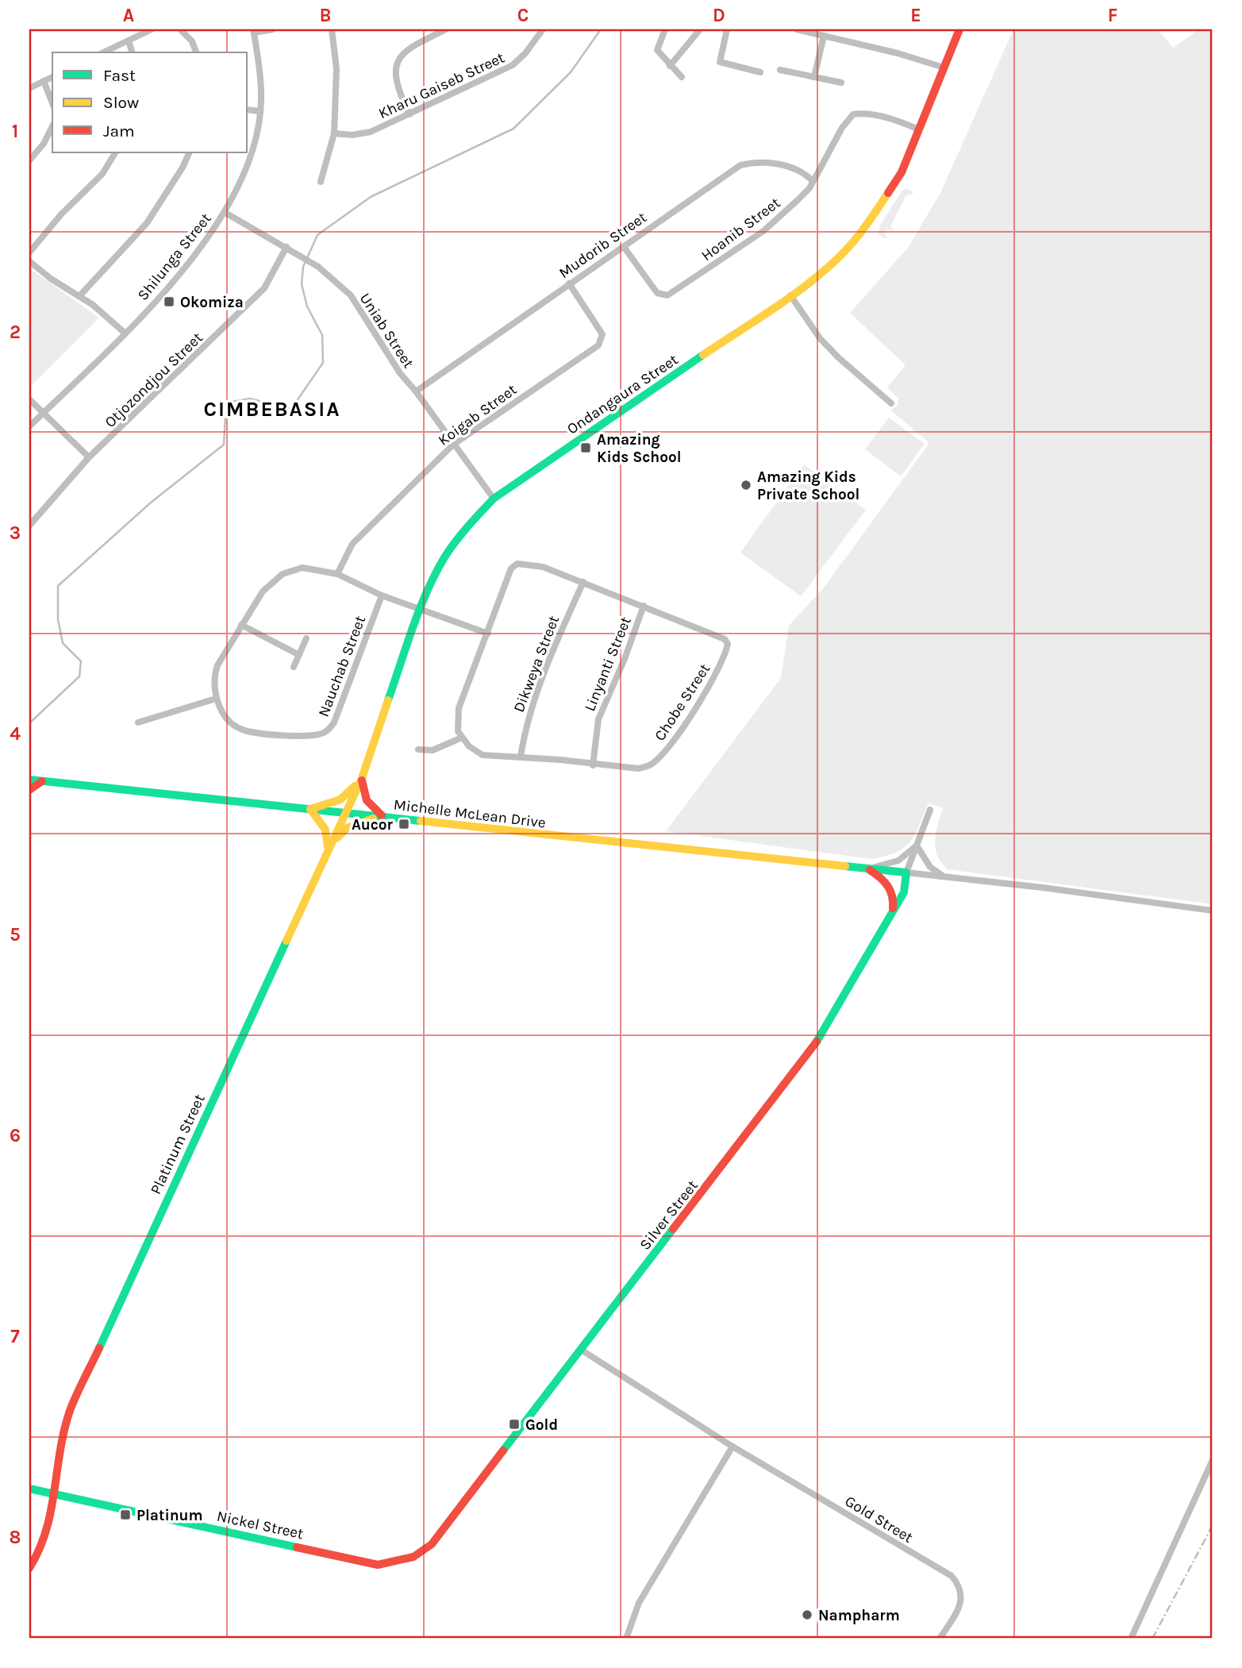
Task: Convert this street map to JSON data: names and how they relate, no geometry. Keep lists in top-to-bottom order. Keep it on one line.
{"streets":{"street":["Kharu Gaiseb Street","Hoanib Street","Mudorib Street","Shilunga Street","Uniab Street","Otjozondjou Street","Ondangaura Street","Koigab Street","Dikweya Street","Linyanti Street","Nauchab Street","Chobe Street","Michelle McLean Drive","Platinum Street","Silver Street","Gold Street","Nickel Street"]},"crossings":[["Hoanib Street","Mudorib Street"],["Hoanib Street","Ondangaura Street"],["Mudorib Street","Uniab Street"],["Mudorib Street","Koigab Street"],["Shilunga Street","Uniab Street"],["Uniab Street","Otjozondjou Street"],["Uniab Street","Ondangaura Street"],["Uniab Street","Koigab Street"],["Ondangaura Street","Michelle McLean Drive"],["Ondangaura Street","Platinum Street"],["Koigab Street","Nauchab Street"],["Dikweya Street","Chobe Street"],["Linyanti Street","Chobe Street"],["Michelle McLean Drive","Platinum Street"],["Michelle McLean Drive","Silver Street"],["Platinum Street","Nickel Street"],["Silver Street","Gold Street"],["Silver Street","Nickel Street"]],"districts":["CIMBEBASIA"],"places":{"transit":["Okomiza","Amazing Kids School","Aucor","Gold","Platinum"],"other":["Amazing Kids Private School","Nampharm"]},"legend":["Fast","Slow","Jam"],"grid":{"columns":["A","B","C","D","E","F"],"rows":["1","2","3","4","5","6","7","8"]}}
